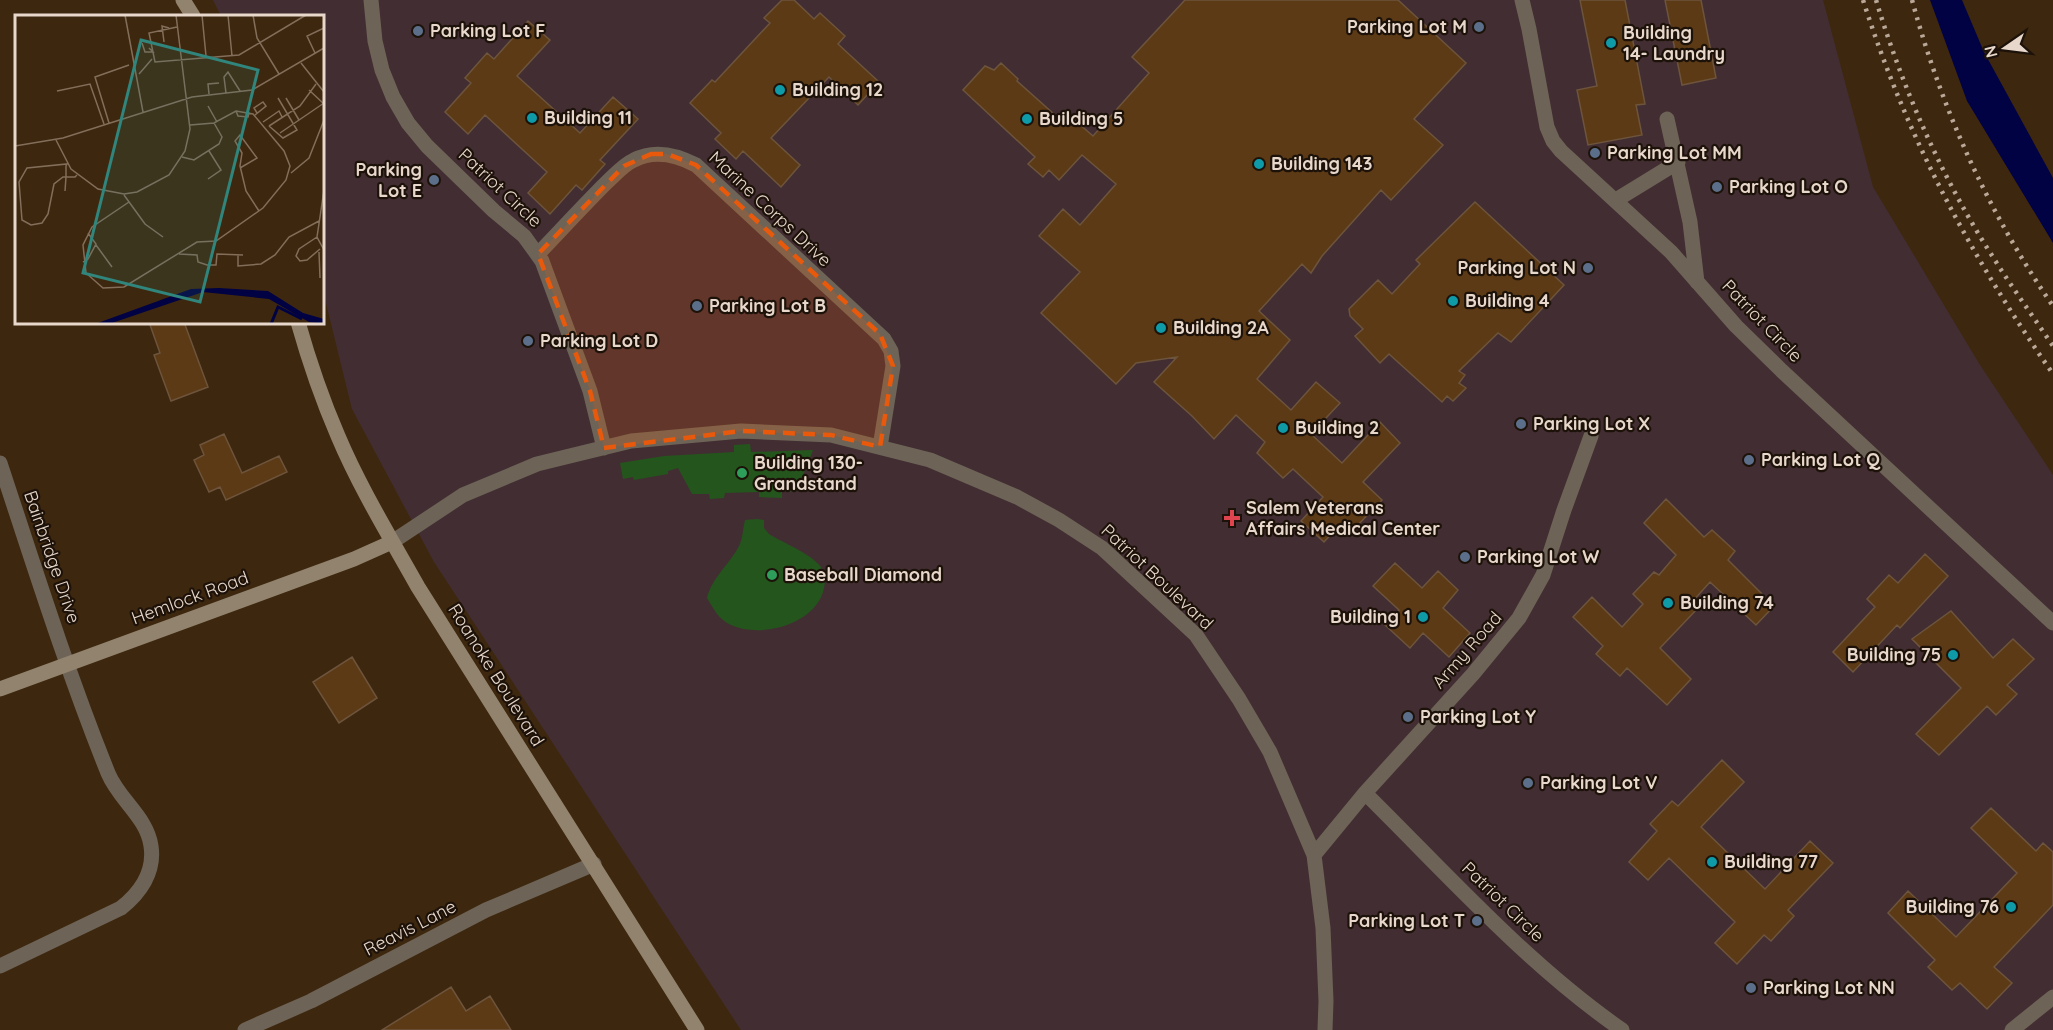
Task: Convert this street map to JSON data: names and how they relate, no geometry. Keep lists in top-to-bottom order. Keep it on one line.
{"streets":{"main road":["Hemlock Road","Roanoke Boulevard"],"street":["Patriot Circle","Marine Corps Drive","Bainbridge Drive","Patriot Boulevard","Army Road","Reavis Lane"]},"crossings":[["Patriot Circle","Marine Corps Drive"],["Patriot Circle","Patriot Boulevard"],["Patriot Circle","Army Road"],["Marine Corps Drive","Patriot Boulevard"],["Bainbridge Drive","Hemlock Road"],["Patriot Boulevard","Hemlock Road"],["Patriot Boulevard","Army Road"],["Patriot Boulevard","Roanoke Boulevard"],["Hemlock Road","Roanoke Boulevard"],["Roanoke Boulevard","Reavis Lane"]],"places":{"other":["Parking Lot M","Parking Lot F","Building 14- Laundry","Building 12","Building 11","Building 5","Parking Lot MM","Building 143","Parking Lot E","Parking Lot O","Parking Lot N","Building 4","Parking Lot B","Building 2A","Parking Lot D","Parking Lot X","Building 2","Parking Lot Q","Building 130- Grandstand","Parking Lot W","Baseball Diamond","Building 74","Building 1","Building 75","Parking Lot Y","Parking Lot V","Building 77","Building 76","Parking Lot T","Parking Lot NN"],"health":["Salem Veterans Affairs Medical Center"]},"north":"left"}
